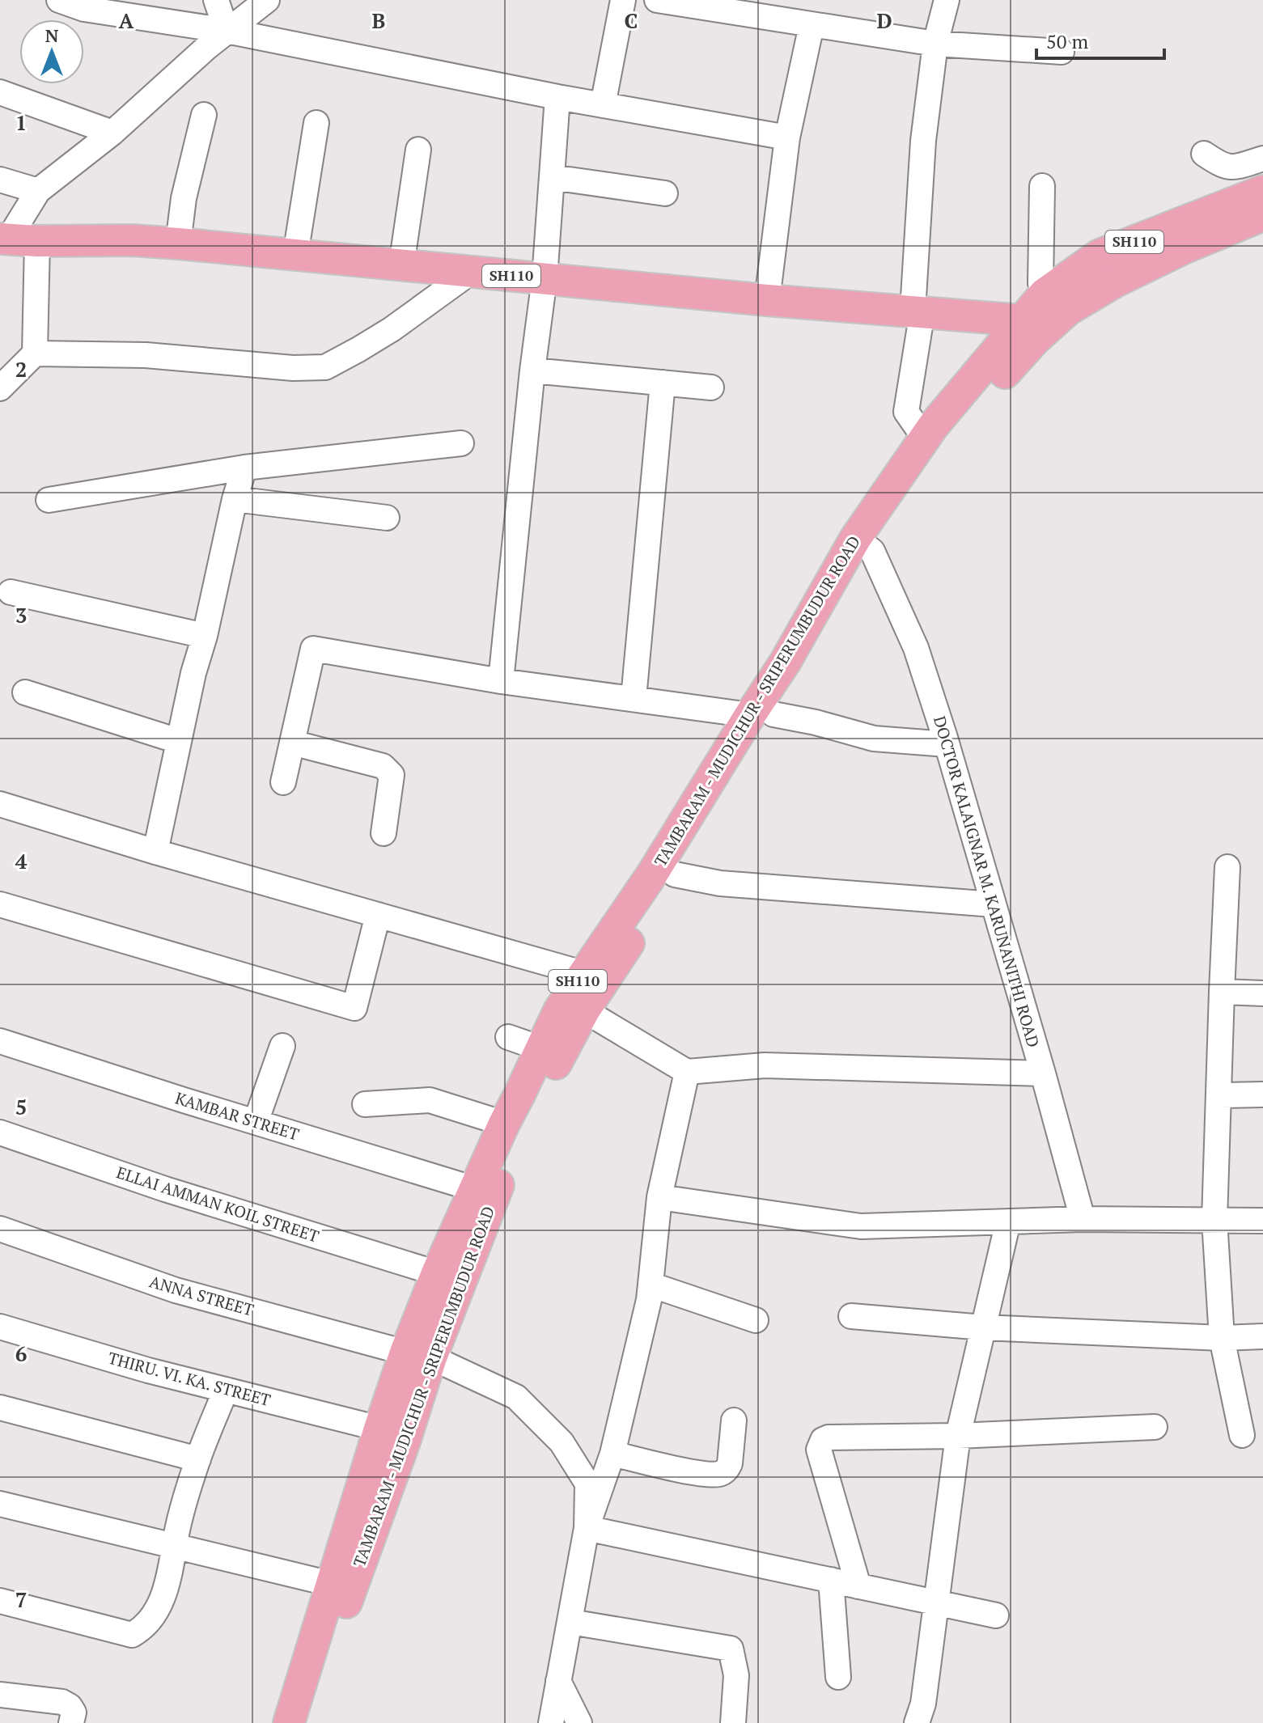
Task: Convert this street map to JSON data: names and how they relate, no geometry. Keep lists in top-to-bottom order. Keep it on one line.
{"streets":{"main road":["SH110","TAMBARAM - MUDICHUR - SRIPERUMBUDUR ROAD"],"street":["DOCTOR KALAIGNAR M. KARUNANITHI ROAD","KAMBAR STREET","ELLAI AMMAN KOIL STREET","ANNA STREET","THIRU. VI. KA. STREET"]},"crossings":[["SH110","TAMBARAM - MUDICHUR - SRIPERUMBUDUR ROAD"],["TAMBARAM - MUDICHUR - SRIPERUMBUDUR ROAD","DOCTOR KALAIGNAR M. KARUNANITHI ROAD"],["TAMBARAM - MUDICHUR - SRIPERUMBUDUR ROAD","KAMBAR STREET"],["TAMBARAM - MUDICHUR - SRIPERUMBUDUR ROAD","ELLAI AMMAN KOIL STREET"],["TAMBARAM - MUDICHUR - SRIPERUMBUDUR ROAD","ANNA STREET"],["TAMBARAM - MUDICHUR - SRIPERUMBUDUR ROAD","THIRU. VI. KA. STREET"]],"scale_bar":"50 m","north":"top","grid":{"columns":["A","B","C","D"],"rows":["1","2","3","4","5","6","7"]}}
